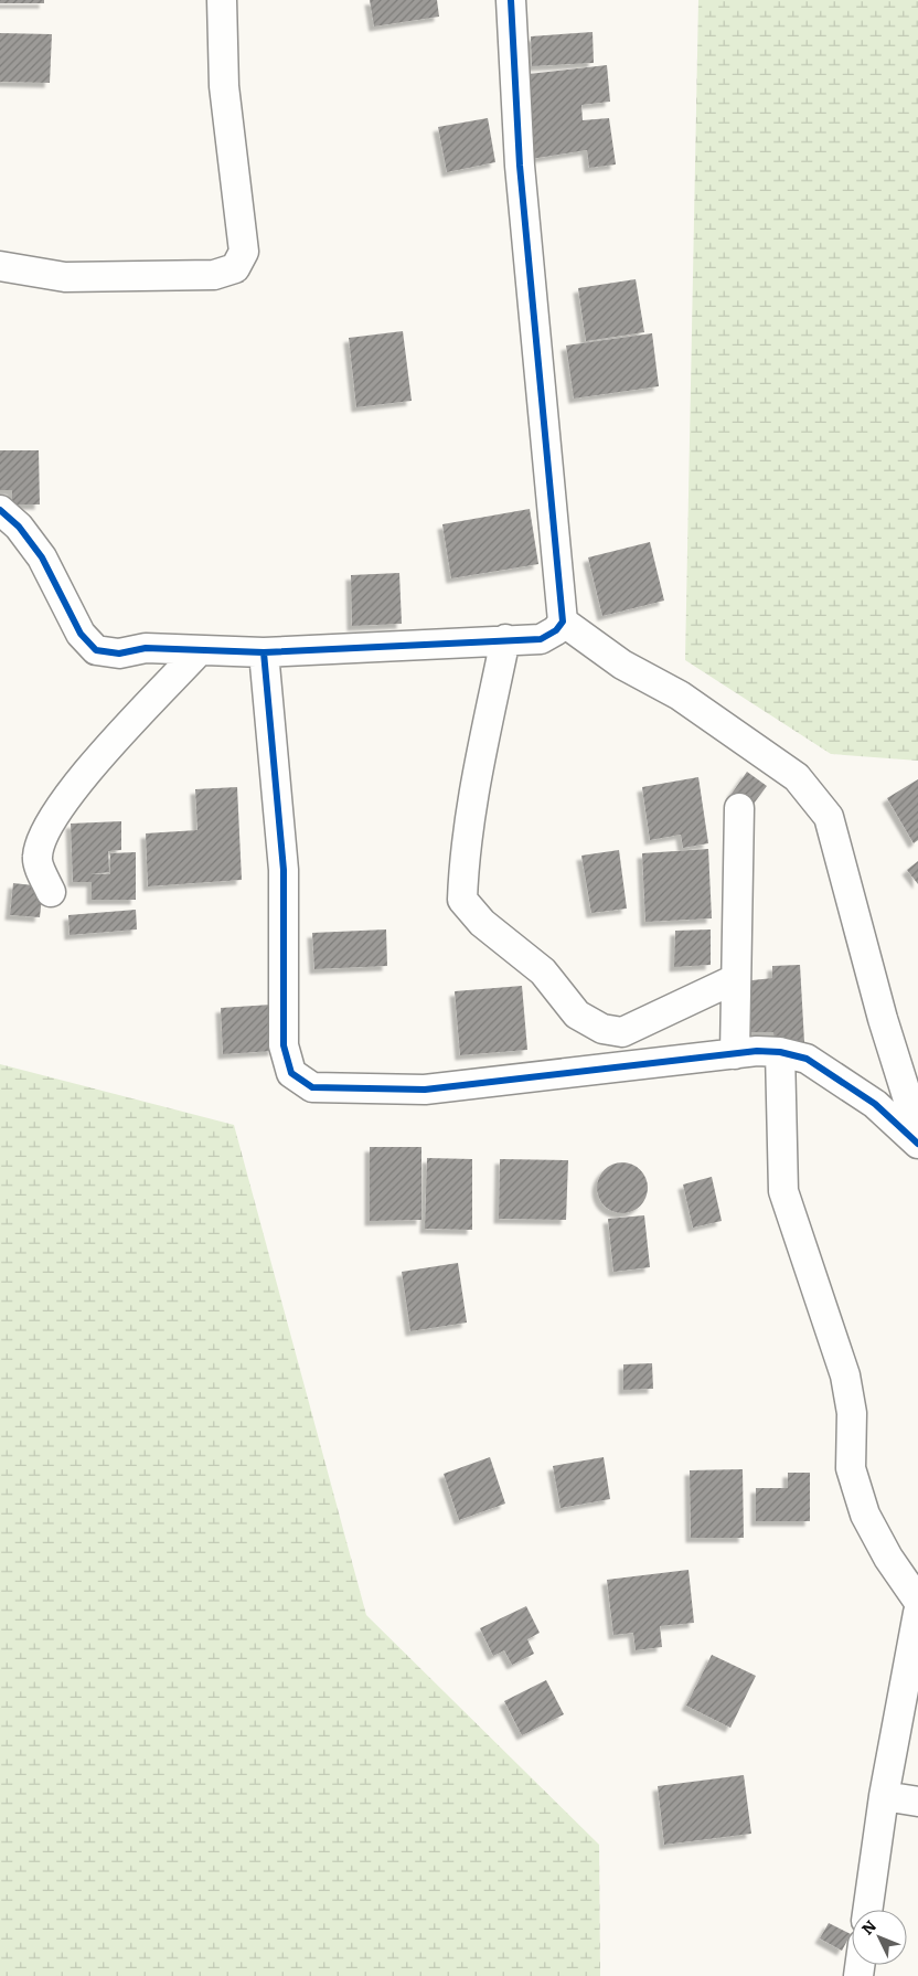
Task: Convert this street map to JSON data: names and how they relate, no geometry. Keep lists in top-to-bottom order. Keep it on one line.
{"north":"top left"}
